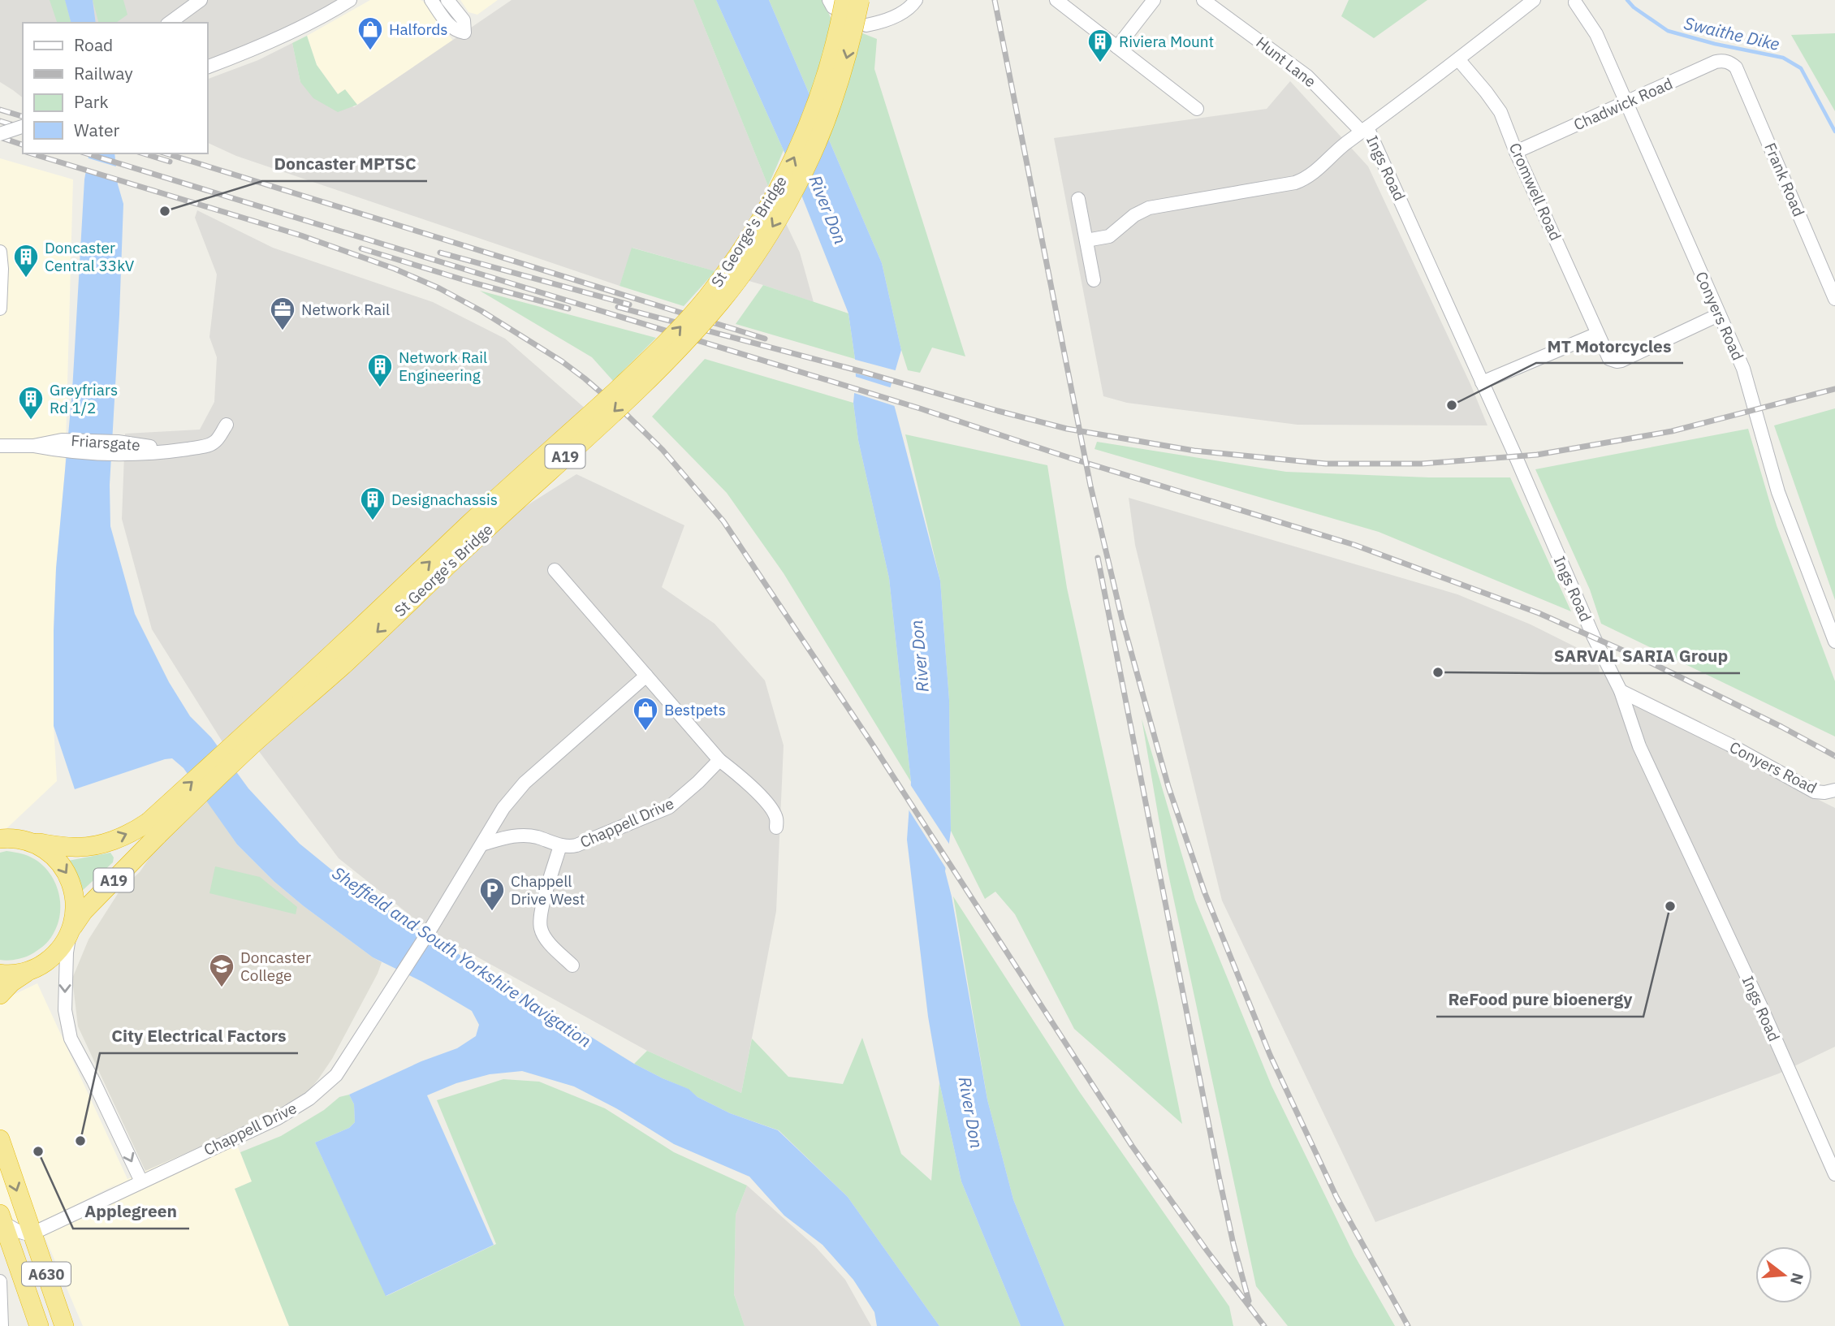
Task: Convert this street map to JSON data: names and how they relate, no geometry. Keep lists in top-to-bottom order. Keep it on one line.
{"streets":{"highway":["St George's Bridge","A19","A630"],"street":["Hunt Lane","Chadwick Road","Ings Road","Frank Road","Cromwell Road","Conyers Road","Friarsgate","Chappell Drive"]},"crossings":[["Hunt Lane","Ings Road"],["Chadwick Road","Frank Road"],["Chadwick Road","Cromwell Road"],["Chadwick Road","Conyers Road"],["Ings Road","Conyers Road"],["Cromwell Road","Conyers Road"],["Chappell Drive","A630"]],"water":["Swaithe Dike","River Don","Sheffield and South Yorkshire Navigation"],"places":{"shop":["Halfords","Bestpets"],"building":["Riviera Mount","Doncaster Central 33kV","Network Rail Engineering","Greyfriars Rd 1/2","Designachassis"],"other":["Doncaster MPTSC","MT Motorcycles","SARVAL SARIA Group","ReFood pure bioenergy","City Electrical Factors","Applegreen"],"office":["Network Rail"],"parking":["Chappell Drive West"],"school or university":["Doncaster College"]},"legend":["Road","Railway","Park","Water"],"north":"right"}
